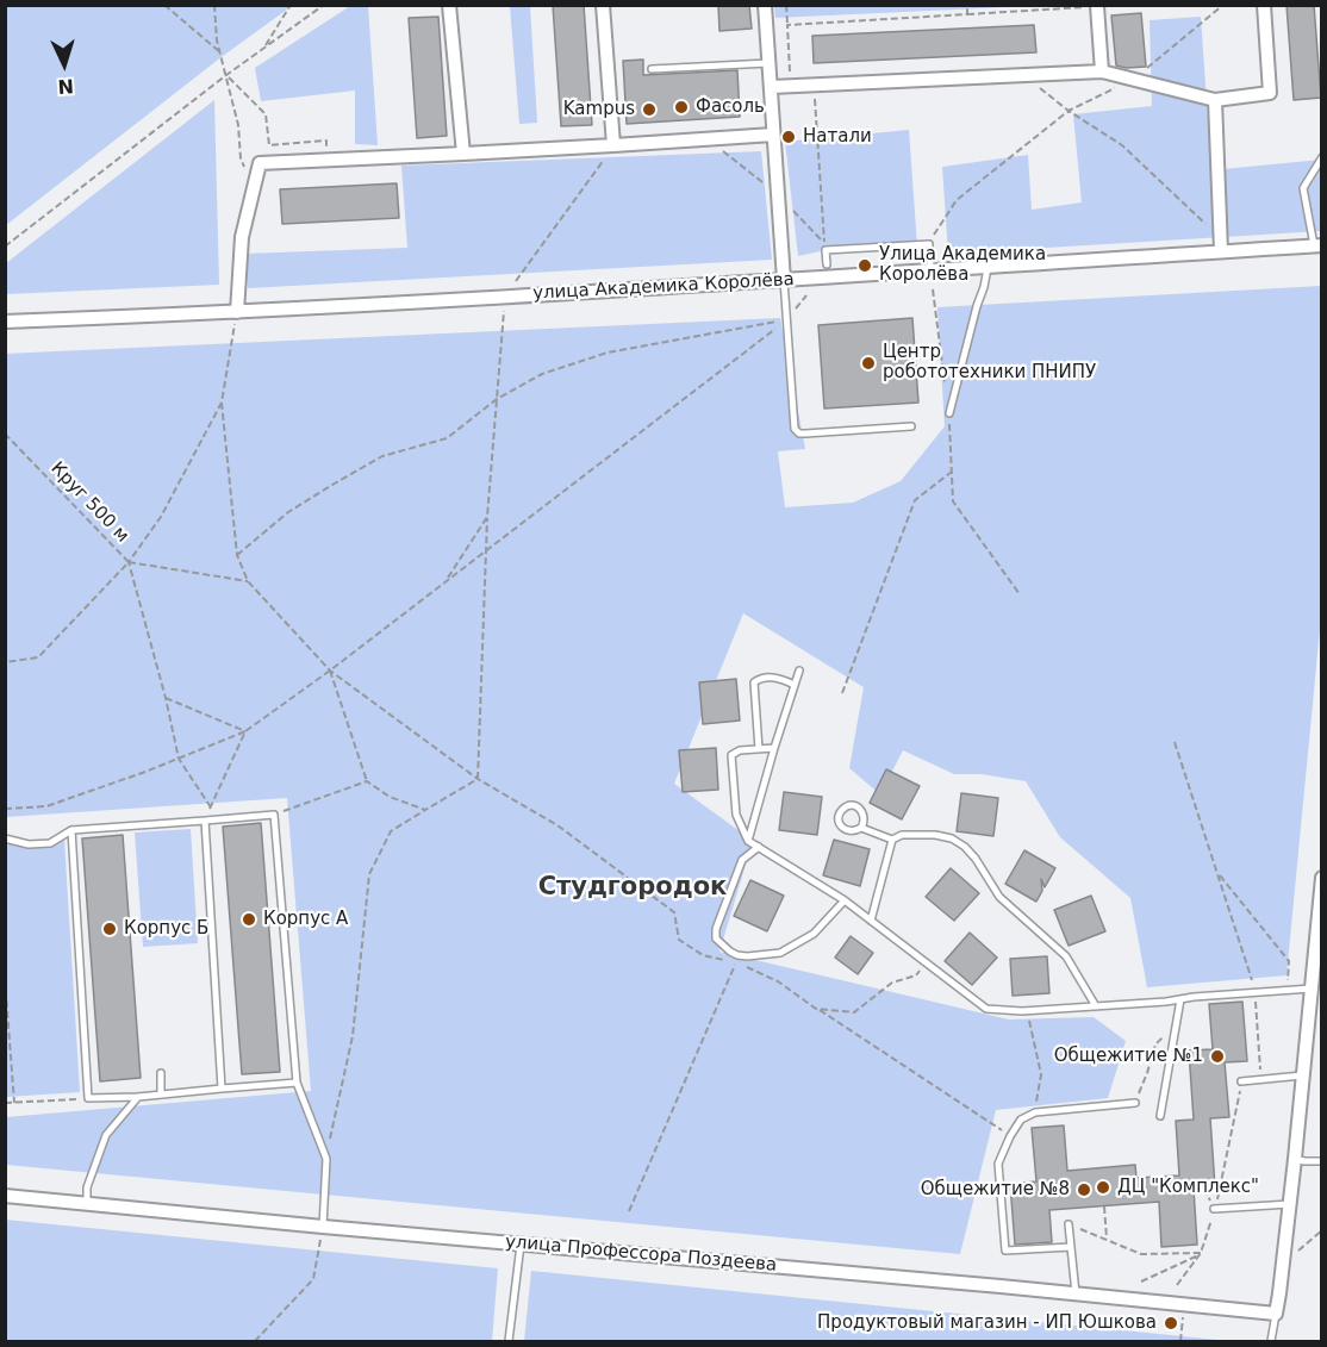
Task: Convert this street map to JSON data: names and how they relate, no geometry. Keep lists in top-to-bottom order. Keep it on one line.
{"streets":{"street":["улица Академика Королёва","улица Профессора Поздеева"],"path":["Круг 500 м"]},"districts":["Студгородок"],"places":["Фасоль","Kampus","Натали","Улица Академика Королёва","Центр робототехники ПНИПУ","Корпус А","Корпус Б","Общежитие №1","ДЦ \"Комплекс\"","Общежитие №8","Продуктовый магазин - ИП Юшкова"],"north":"bottom"}
